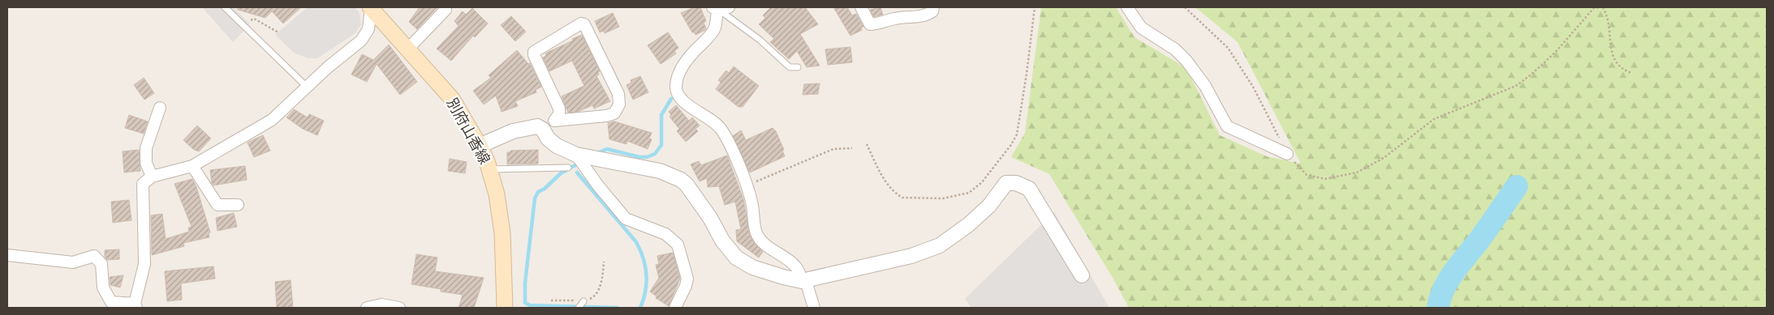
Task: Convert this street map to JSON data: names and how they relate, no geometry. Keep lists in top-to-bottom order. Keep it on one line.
{"streets":{"main road":["別府山香線"]}}
